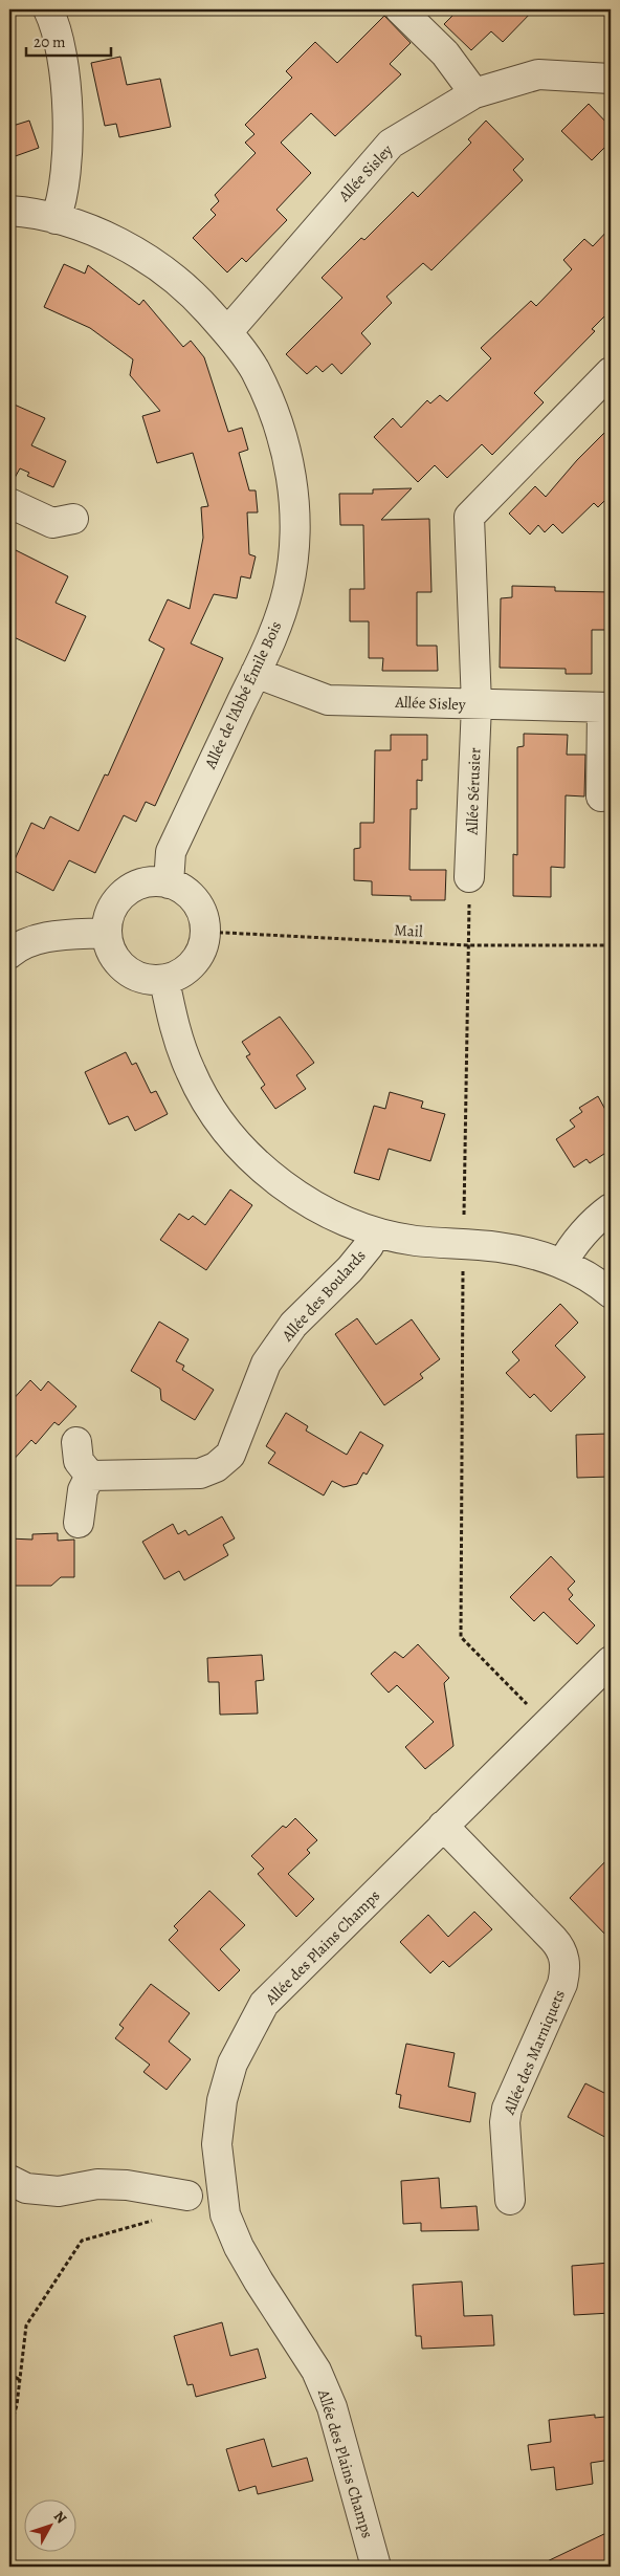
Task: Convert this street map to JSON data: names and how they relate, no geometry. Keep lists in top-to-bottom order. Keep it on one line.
{"streets":{"street":["Allée Sisley","Allée de l'Abbé Émile Bois","Allée Sérusier","Allée des Boulards","Allée des Plains Champs","Allée des Marniquets"],"path":["Mail"]},"crossings":[["Allée Sisley","Allée de l'Abbé Émile Bois"],["Allée Sisley","Allée Sérusier"],["Allée de l'Abbé Émile Bois","Mail"],["Allée des Plains Champs","Allée des Marniquets"]],"scale_bar":"20 m","north":"top right"}
